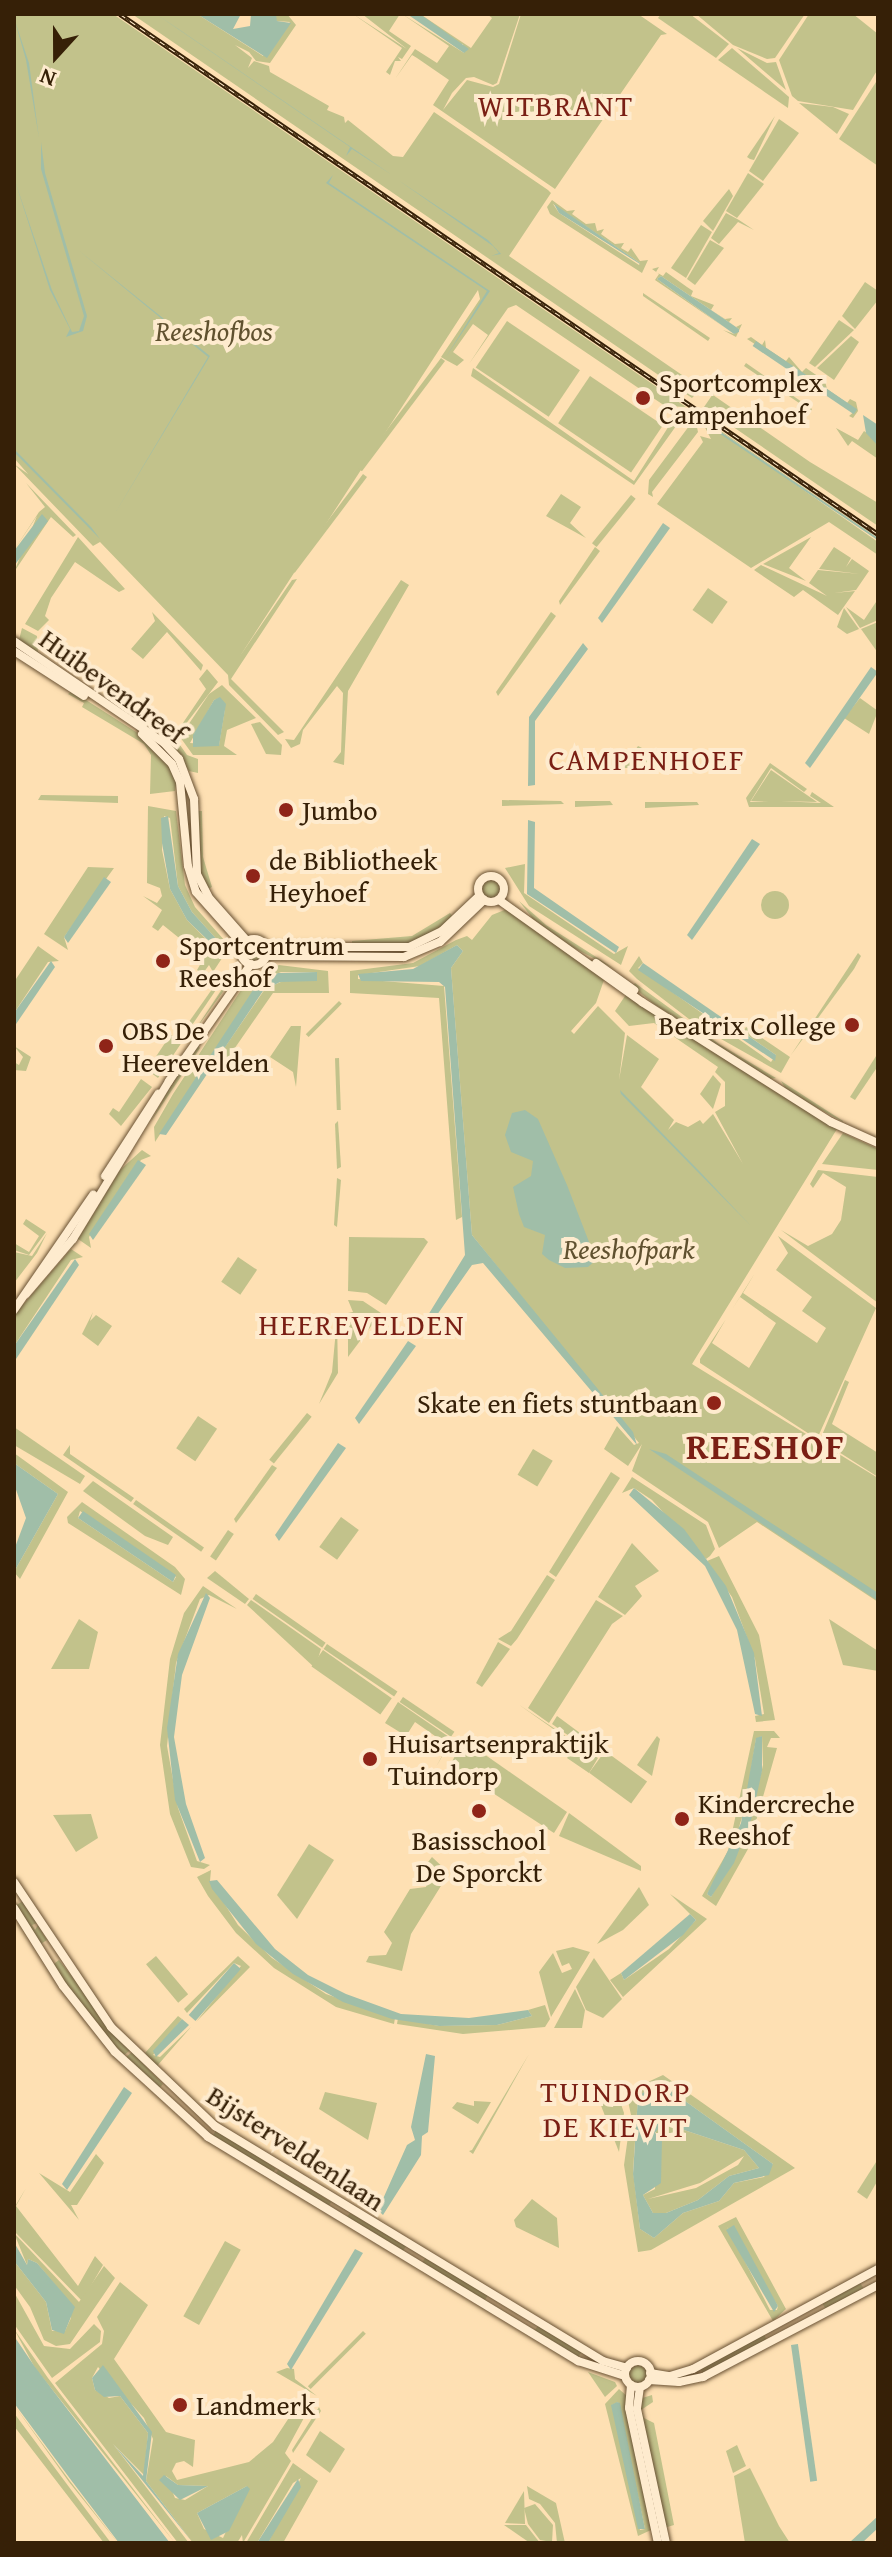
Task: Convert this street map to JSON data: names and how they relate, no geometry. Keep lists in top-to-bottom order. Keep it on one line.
{"streets":{"street":["Huibevendreef","Bijsterveldenlaan"]},"districts":["WITBRANT","CAMPENHOEF","HEEREVELDEN","REESHOF","TUINDORP DE KIEVIT"],"parks":["Reeshofbos","Reeshofpark"],"places":["Sportcomplex Campenhoef","Jumbo","de Bibliotheek Heyhoef","Sportcentrum Reeshof","Beatrix College","OBS De Heerevelden","Skate en fiets stuntbaan","Huisartsenpraktijk Tuindorp","Basisschool De Sporckt","Kindercreche Reeshof","Landmerk"],"north":"bottom"}
